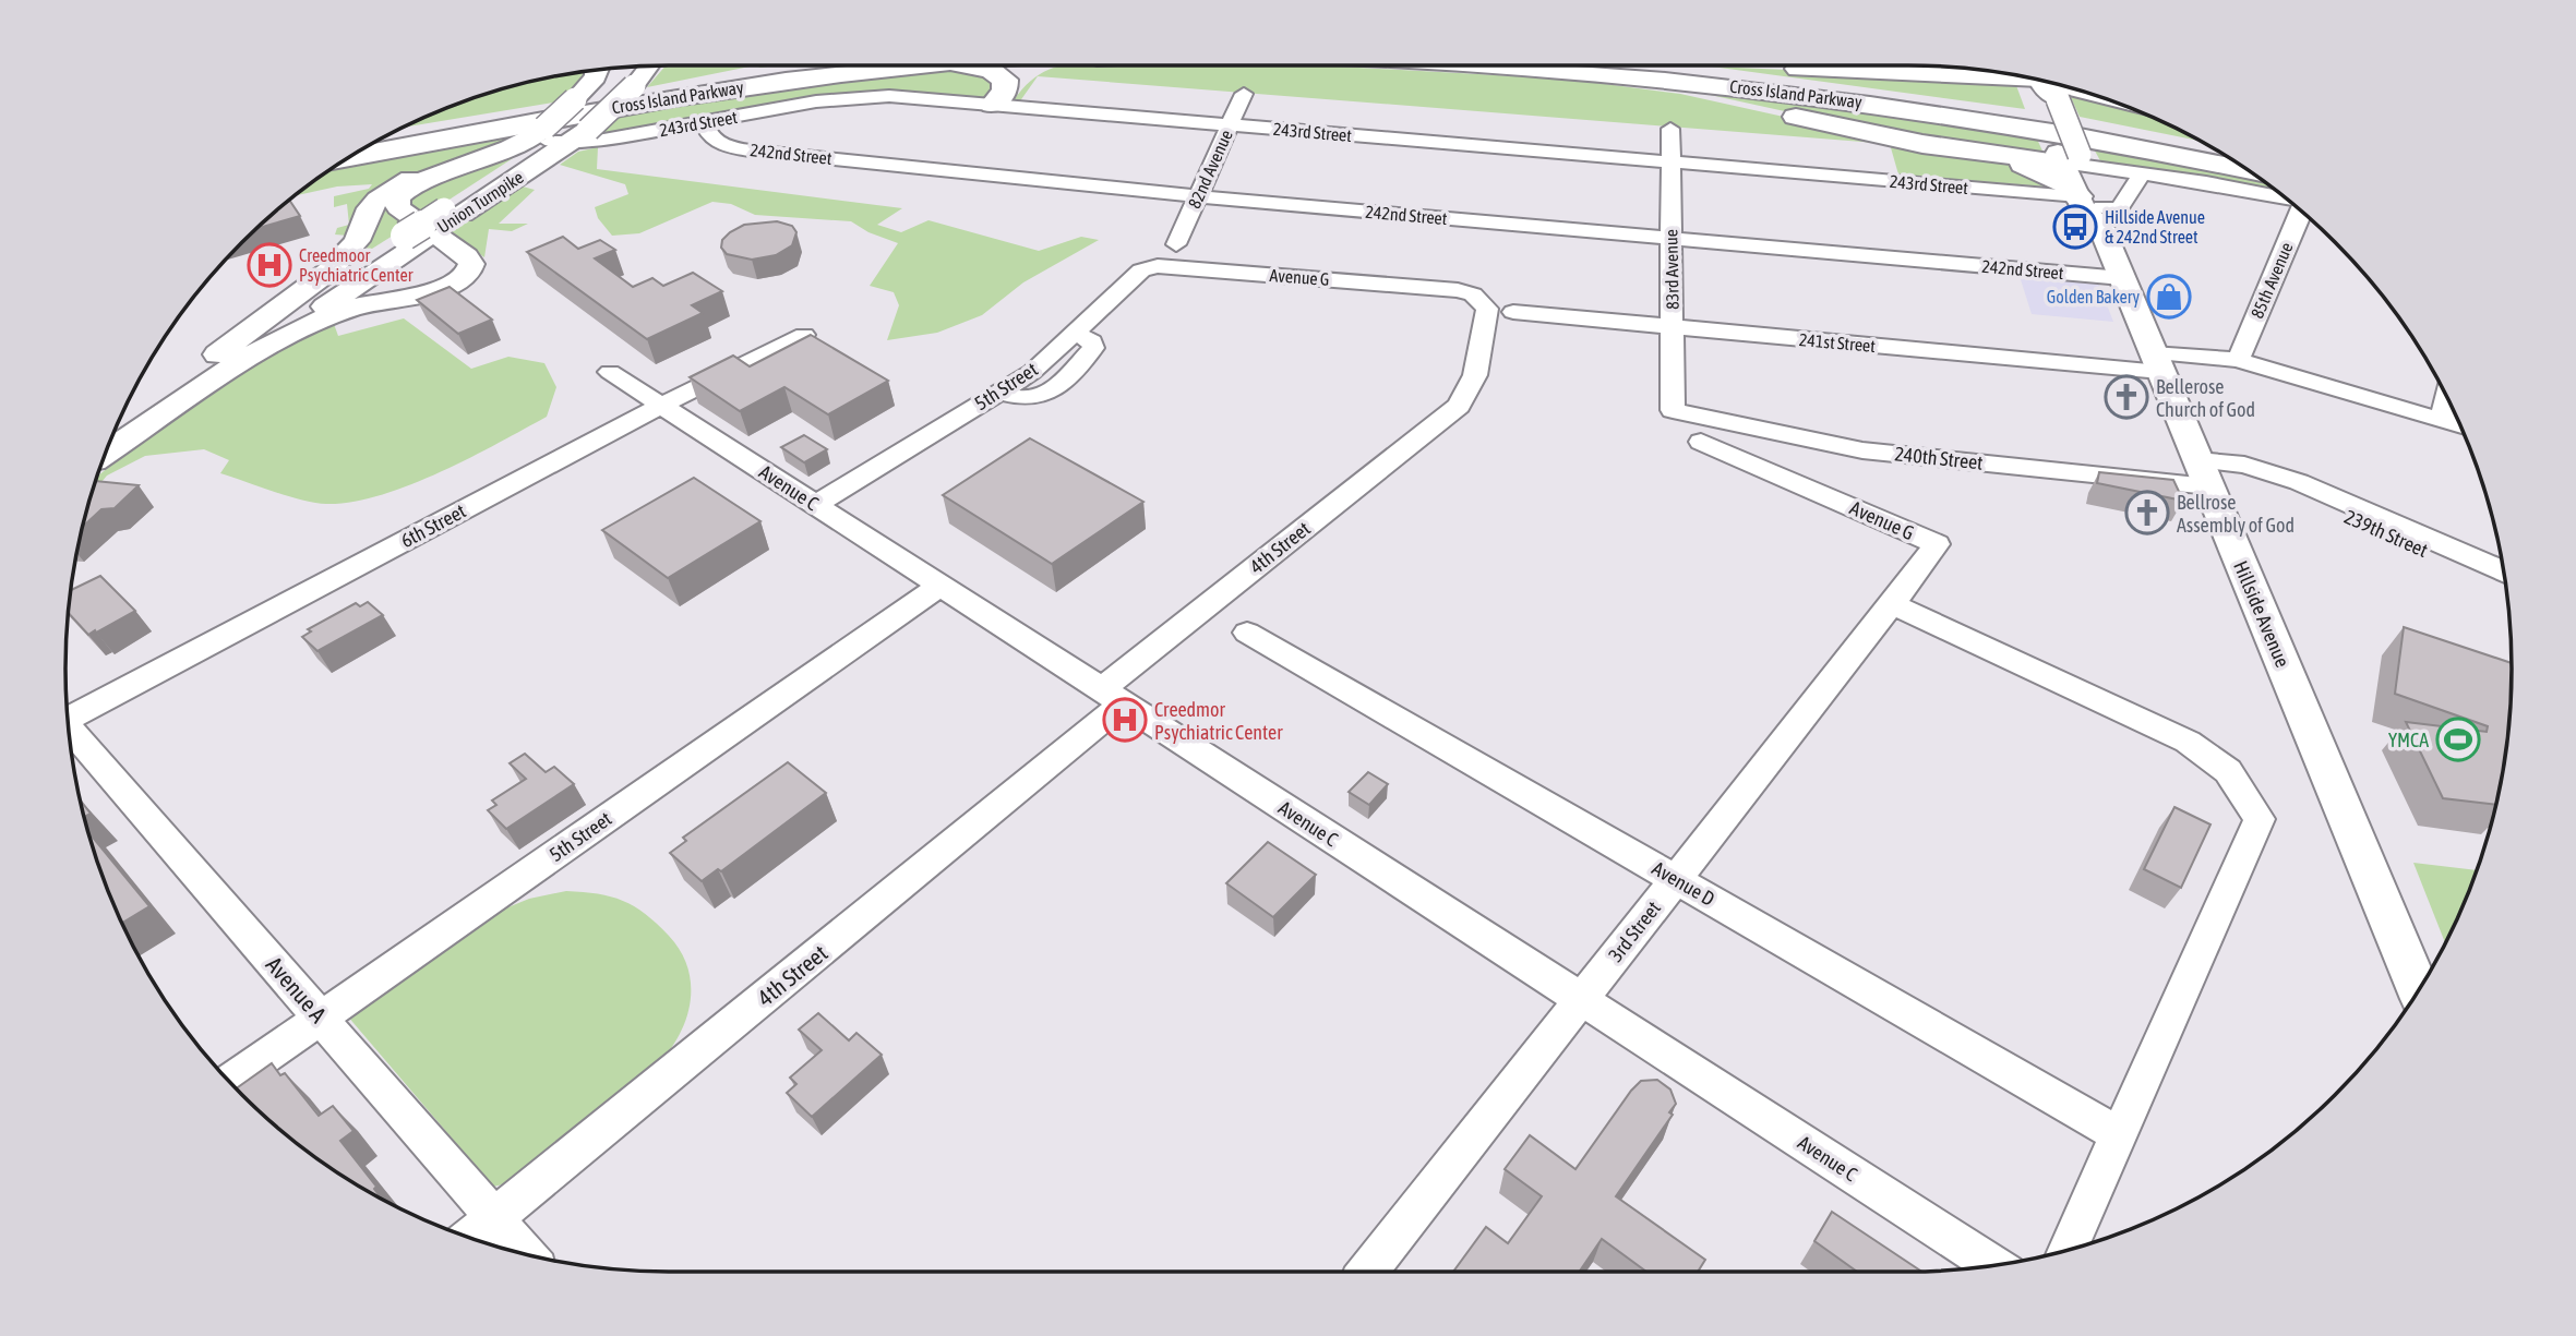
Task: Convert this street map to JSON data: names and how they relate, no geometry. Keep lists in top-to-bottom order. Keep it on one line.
{"streets":{"highway":["Cross Island Parkway"],"main road":["Union Turnpike","Hillside Avenue"],"street":["243rd Street","242nd Street","82nd Avenue","83rd Avenue","Avenue G","85th Avenue","241st Street","5th Street","240th Street","Avenue C","6th Street","239th Street","4th Street","Avenue D","3rd Street","Avenue A"]},"crossings":[["243rd Street","242nd Street"],["243rd Street","82nd Avenue"],["243rd Street","Union Turnpike"],["243rd Street","83rd Avenue"],["243rd Street","Hillside Avenue"],["242nd Street","82nd Avenue"],["242nd Street","83rd Avenue"],["242nd Street","Hillside Avenue"],["83rd Avenue","241st Street"],["83rd Avenue","240th Street"],["Avenue G","4th Street"],["Avenue G","3rd Street"],["85th Avenue","241st Street"],["241st Street","Hillside Avenue"],["5th Street","Avenue C"],["5th Street","Avenue A"],["240th Street","239th Street"],["240th Street","Hillside Avenue"],["Avenue C","6th Street"],["Avenue C","4th Street"],["Avenue C","3rd Street"],["239th Street","Hillside Avenue"],["4th Street","Avenue A"],["Avenue D","3rd Street"]],"places":{"bus stop":["Hillside Avenue & 242nd Street"],"hospital":["Creedmoor Psychiatric Center","Creedmor Psychiatric Center"],"shop":["Golden Bakery"],"church":["Bellerose Church of God","Bellrose Assembly of God"],"sports":["YMCA"]}}
